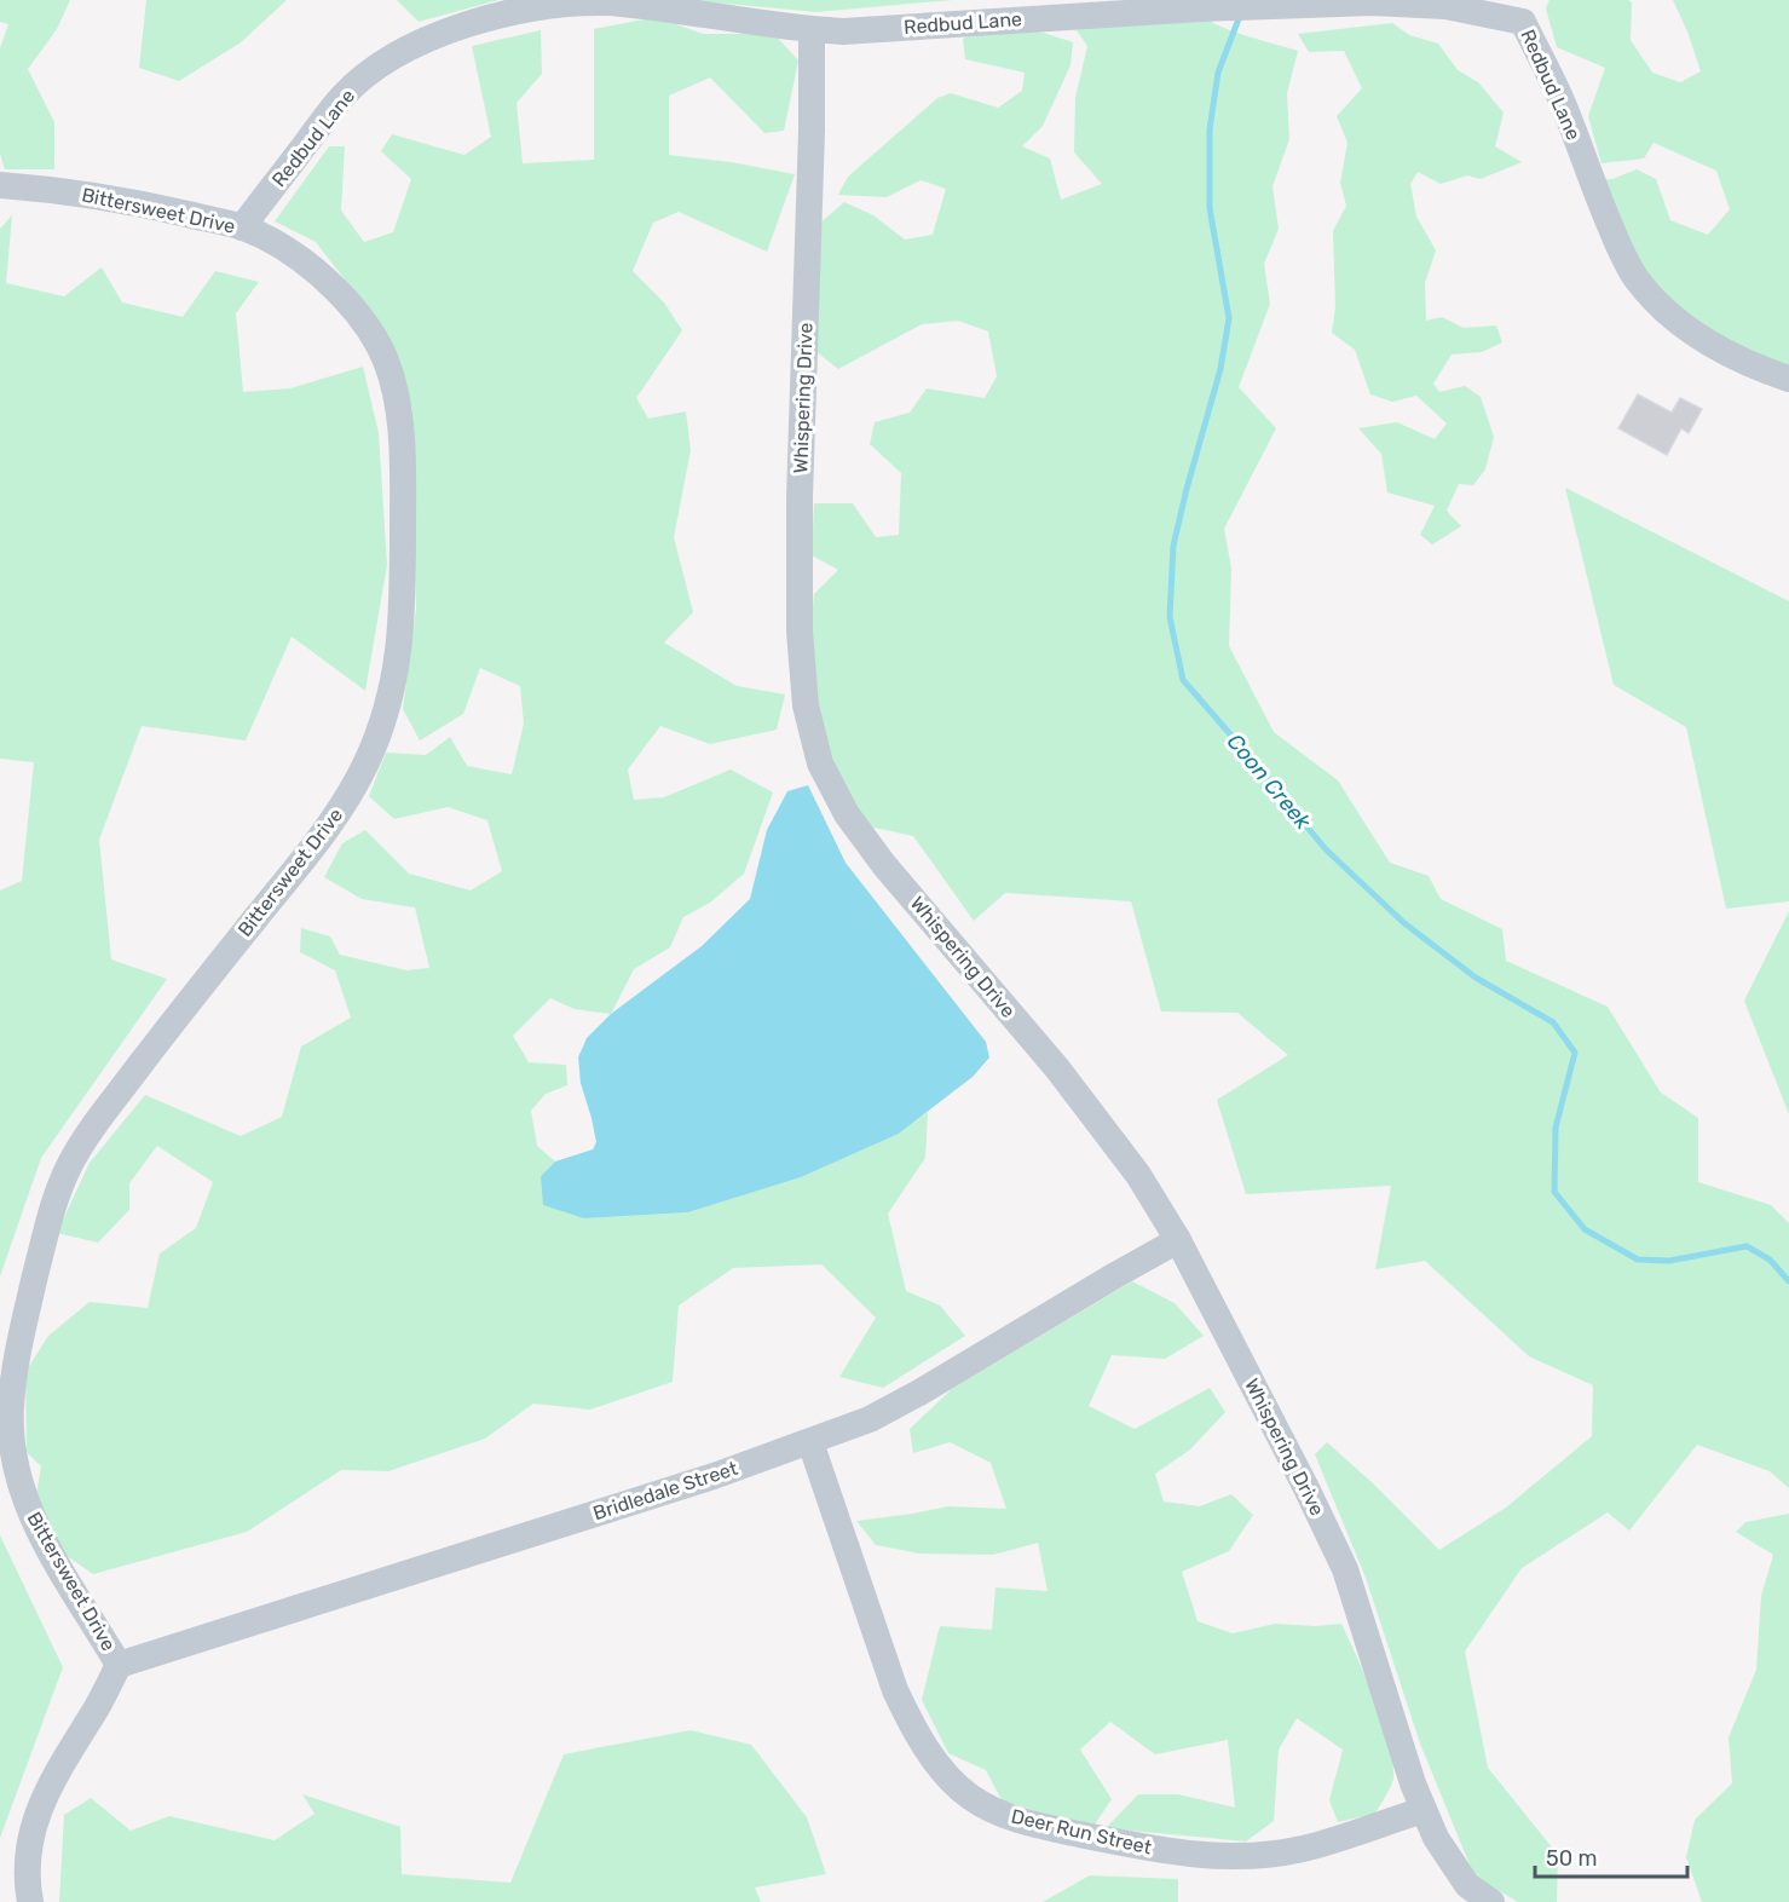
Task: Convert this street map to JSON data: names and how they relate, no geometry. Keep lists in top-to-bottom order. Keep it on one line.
{"streets":{"street":["Redbud Lane","Bittersweet Drive","Whispering Drive","Bridledale Street","Deer Run Street"]},"crossings":[["Redbud Lane","Bittersweet Drive"],["Redbud Lane","Whispering Drive"],["Bittersweet Drive","Bridledale Street"],["Whispering Drive","Bridledale Street"],["Whispering Drive","Deer Run Street"],["Bridledale Street","Deer Run Street"]],"water":["Coon Creek"],"scale_bar":"50 m"}
